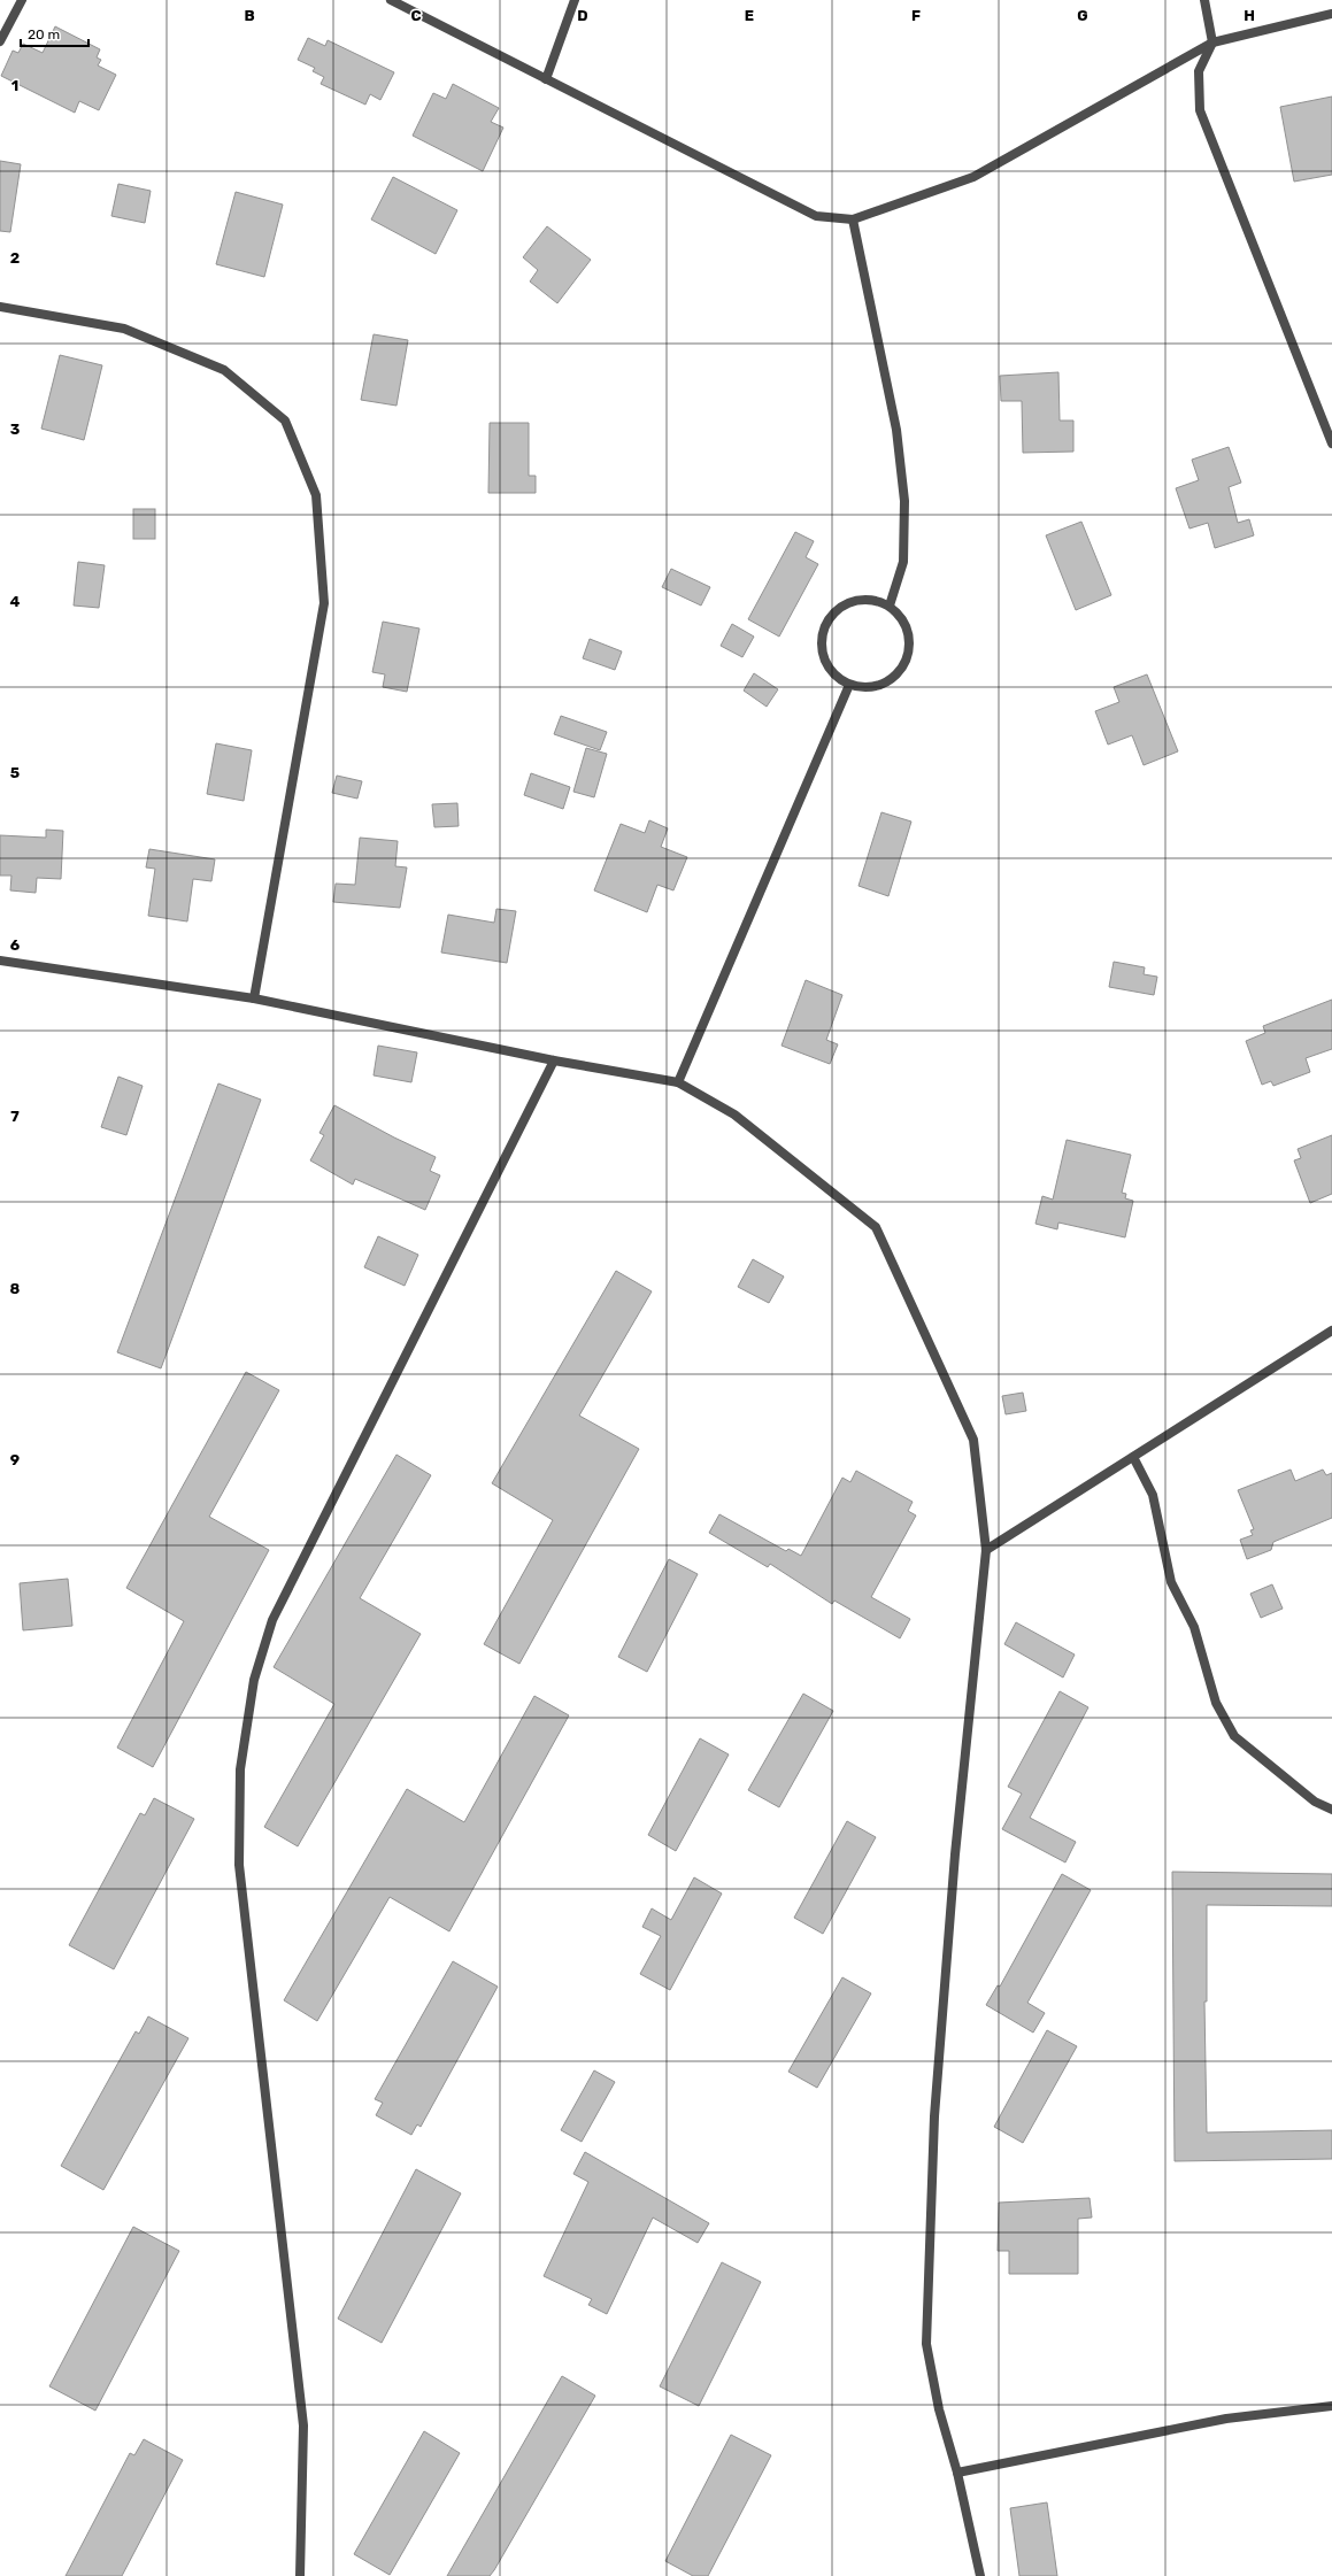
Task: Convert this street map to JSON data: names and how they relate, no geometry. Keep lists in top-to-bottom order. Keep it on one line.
{"scale_bar":"20 m","grid":{"columns":["B","C","D","E","F","G","H"],"rows":["1","2","3","4","5","6","7","8","9"]}}
